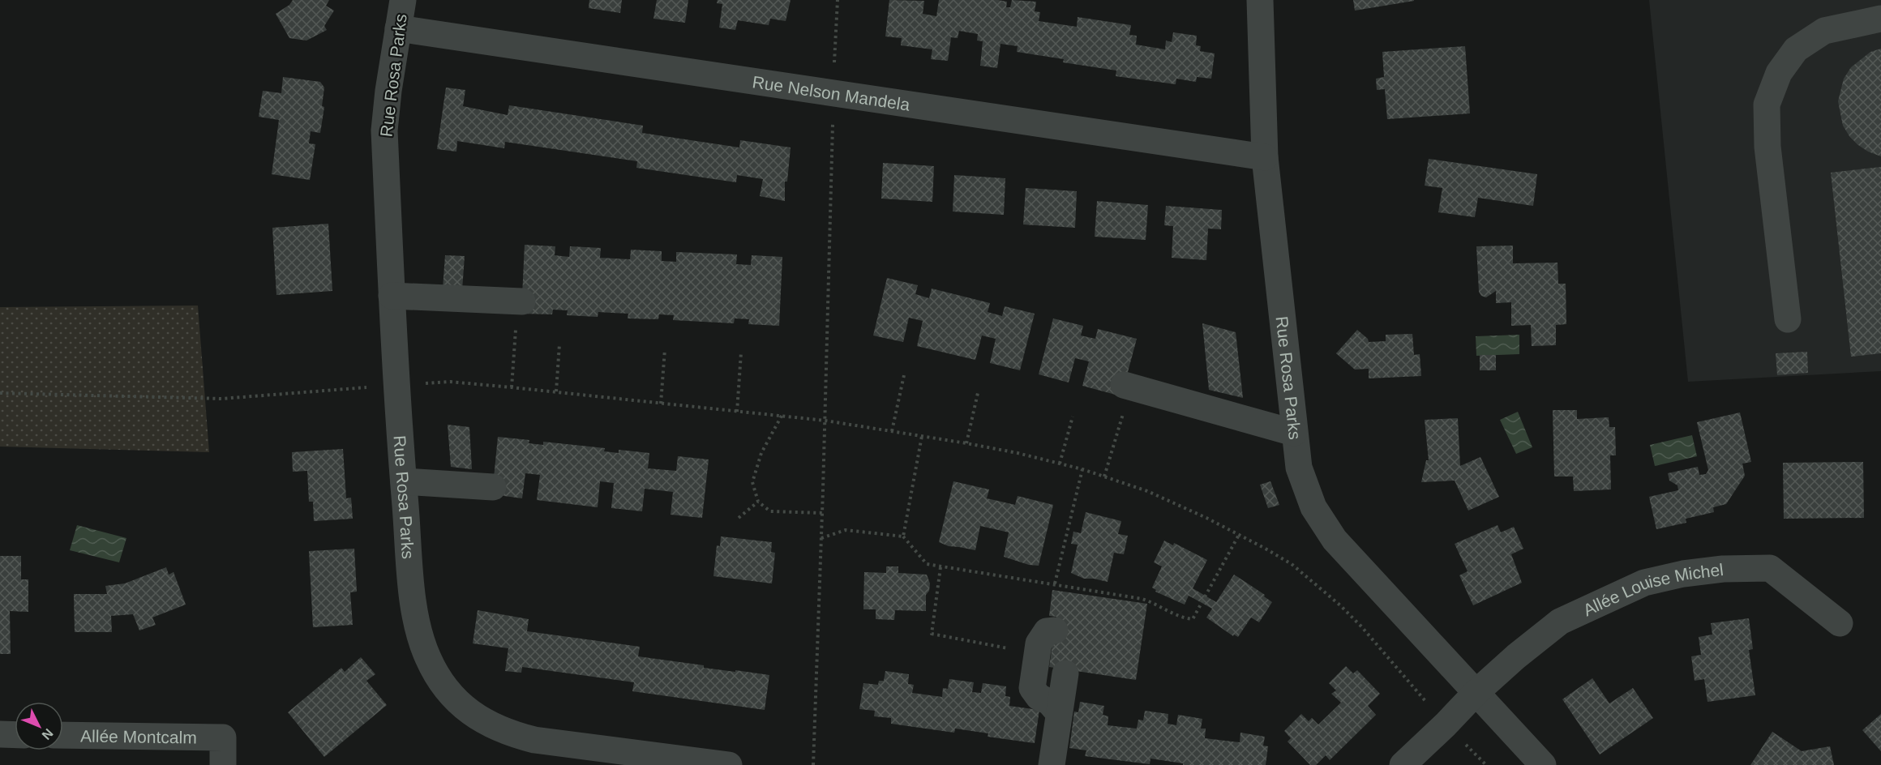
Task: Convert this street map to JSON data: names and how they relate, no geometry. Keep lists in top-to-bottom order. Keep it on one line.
{"streets":{"street":["Rue Rosa Parks","Rue Nelson Mandela","Allée Louise Michel","Allée Montcalm"]},"crossings":[["Rue Rosa Parks","Rue Nelson Mandela"],["Rue Rosa Parks","Allée Louise Michel"]],"north":"bottom right"}
